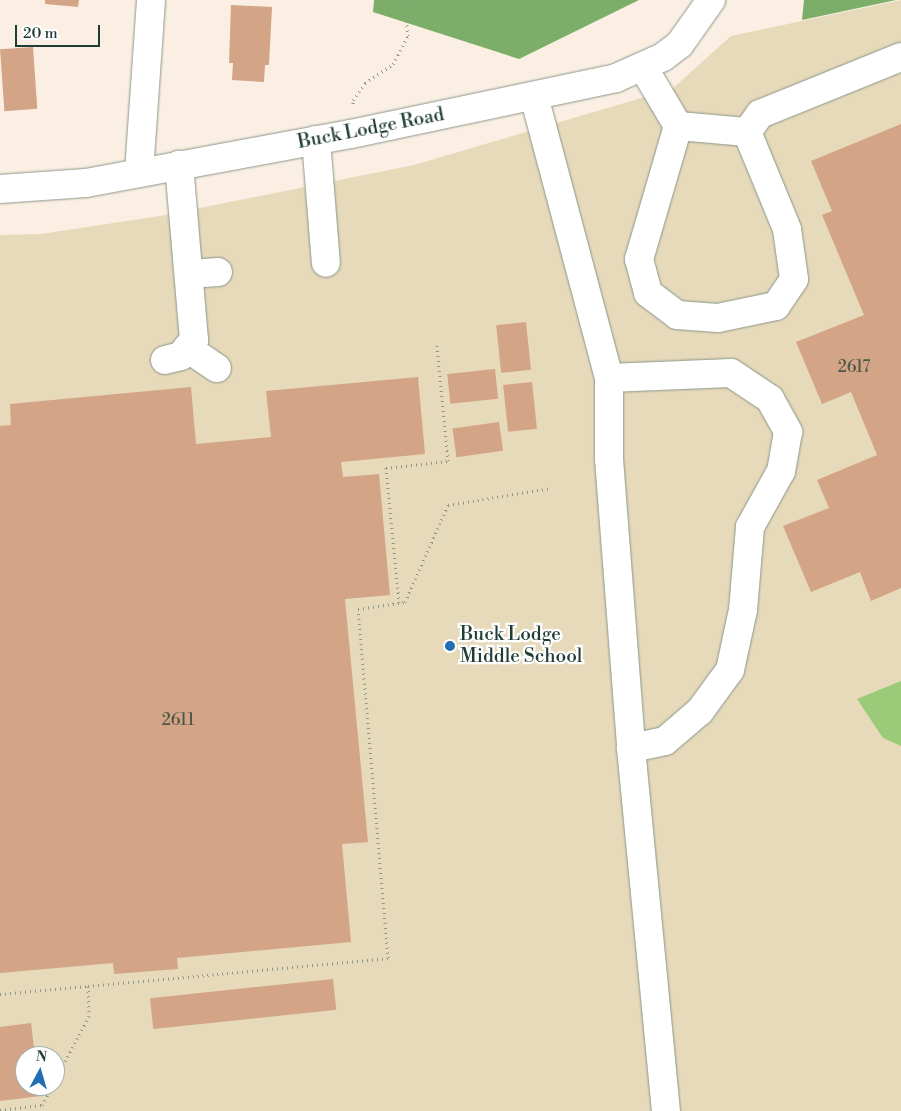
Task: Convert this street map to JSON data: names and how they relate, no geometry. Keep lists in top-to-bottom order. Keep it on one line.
{"streets":{"street":["Buck Lodge Road"]},"places":["Buck Lodge Middle School"],"house_numbers":["2617","2611"],"scale_bar":"20 m","north":"top"}
